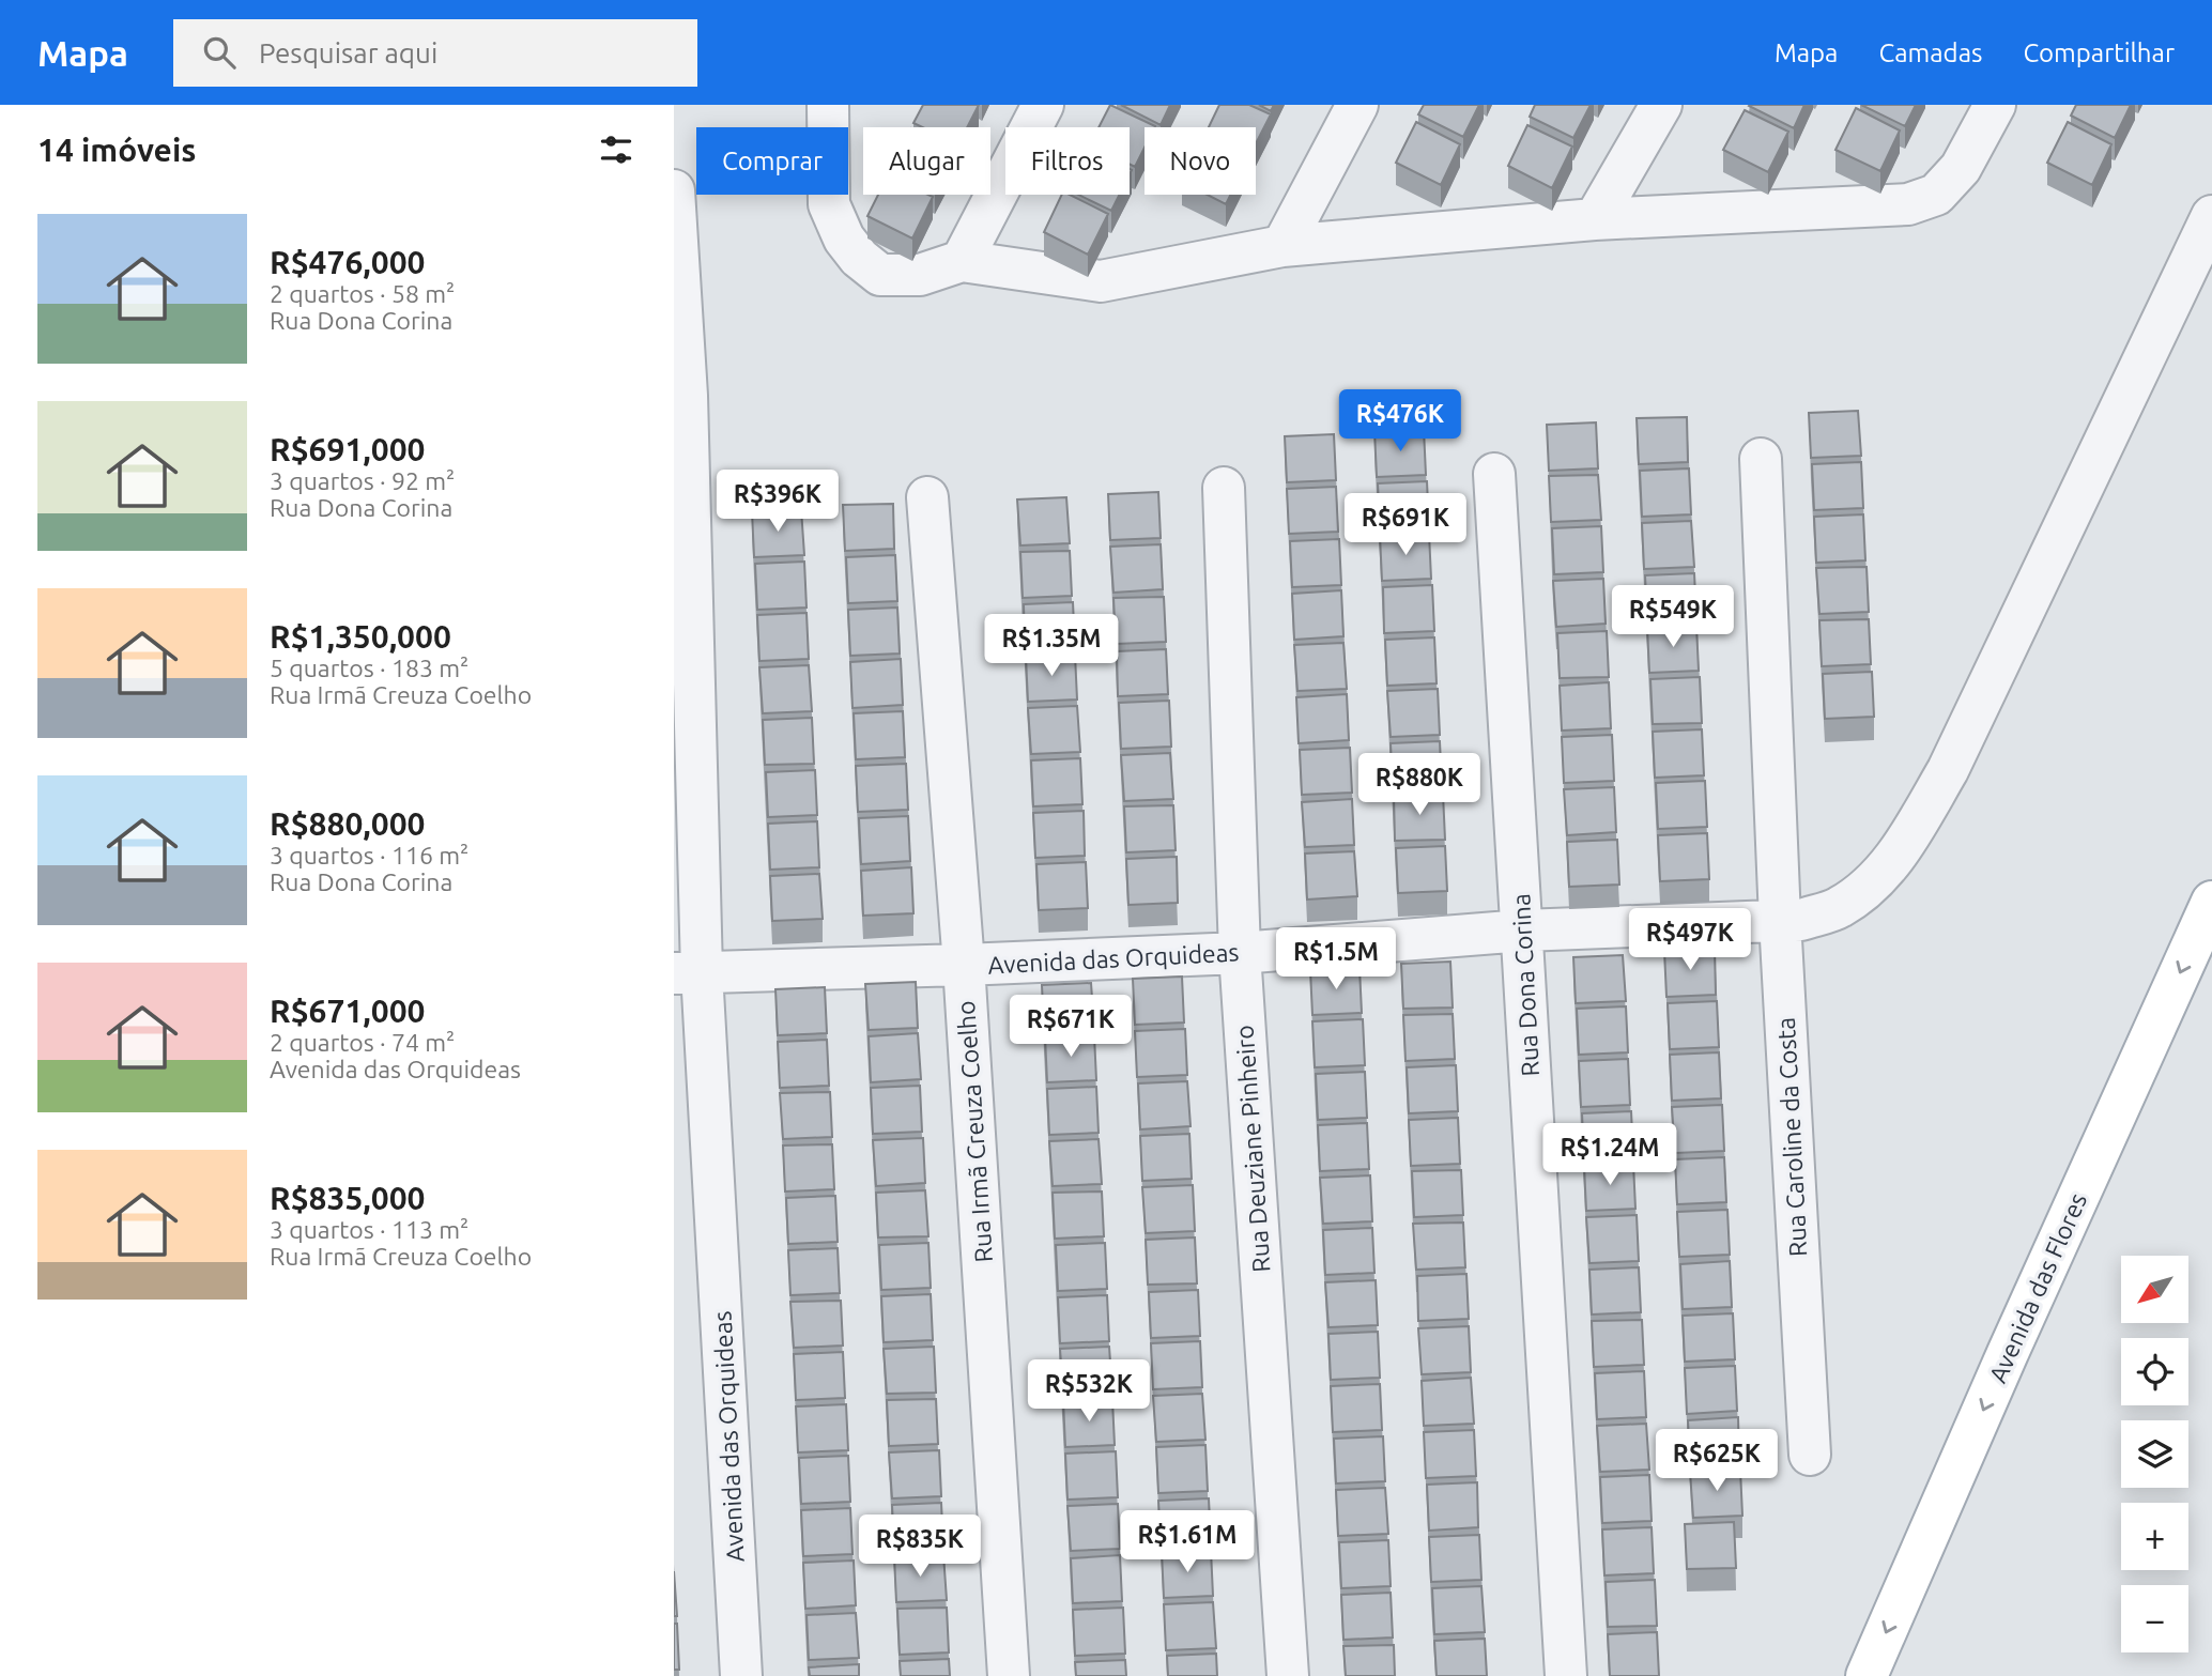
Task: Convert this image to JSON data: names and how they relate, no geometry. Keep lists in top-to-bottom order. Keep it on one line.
{"streets":{"main road":["Avenida das Flores"],"street":["Avenida das Orquideas","Rua Dona Corina","Rua Irmã Creuza Coelho","Rua Caroline da Costa","Rua Deuziane Pinheiro"]},"crossings":[["Avenida das Orquideas","Rua Dona Corina"],["Avenida das Orquideas","Rua Irmã Creuza Coelho"],["Avenida das Orquideas","Rua Caroline da Costa"],["Avenida das Orquideas","Rua Deuziane Pinheiro"]],"one_way":["Avenida das Flores"],"north":"bottom left","page":{"header":"Mapa","search":"Pesquisar aqui","nav":["Mapa","Camadas","Compartilhar"],"heading":"14 imóveis","chip":["Comprar","Alugar","Filtros","Novo"],"list":[{"name":"R$476,000","note":"2 quartos · 58 m² · Rua Dona Corina"},{"name":"R$691,000","note":"3 quartos · 92 m² · Rua Dona Corina"},{"name":"R$1,350,000","note":"5 quartos · 183 m² · Rua Irmã Creuza Coelho"},{"name":"R$880,000","note":"3 quartos · 116 m² · Rua Dona Corina"},{"name":"R$671,000","note":"2 quartos · 74 m² · Avenida das Orquideas"},{"name":"R$835,000","note":"3 quartos · 113 m² · Rua Irmã Creuza Coelho"}],"price":["R$476K","R$396K","R$691K","R$549K","R$1.35M","R$880K","R$497K","R$1.5M","R$671K","R$1.24M","R$532K","R$625K","R$1.61M","R$835K"],"map_buttons":["+","−"]}}
